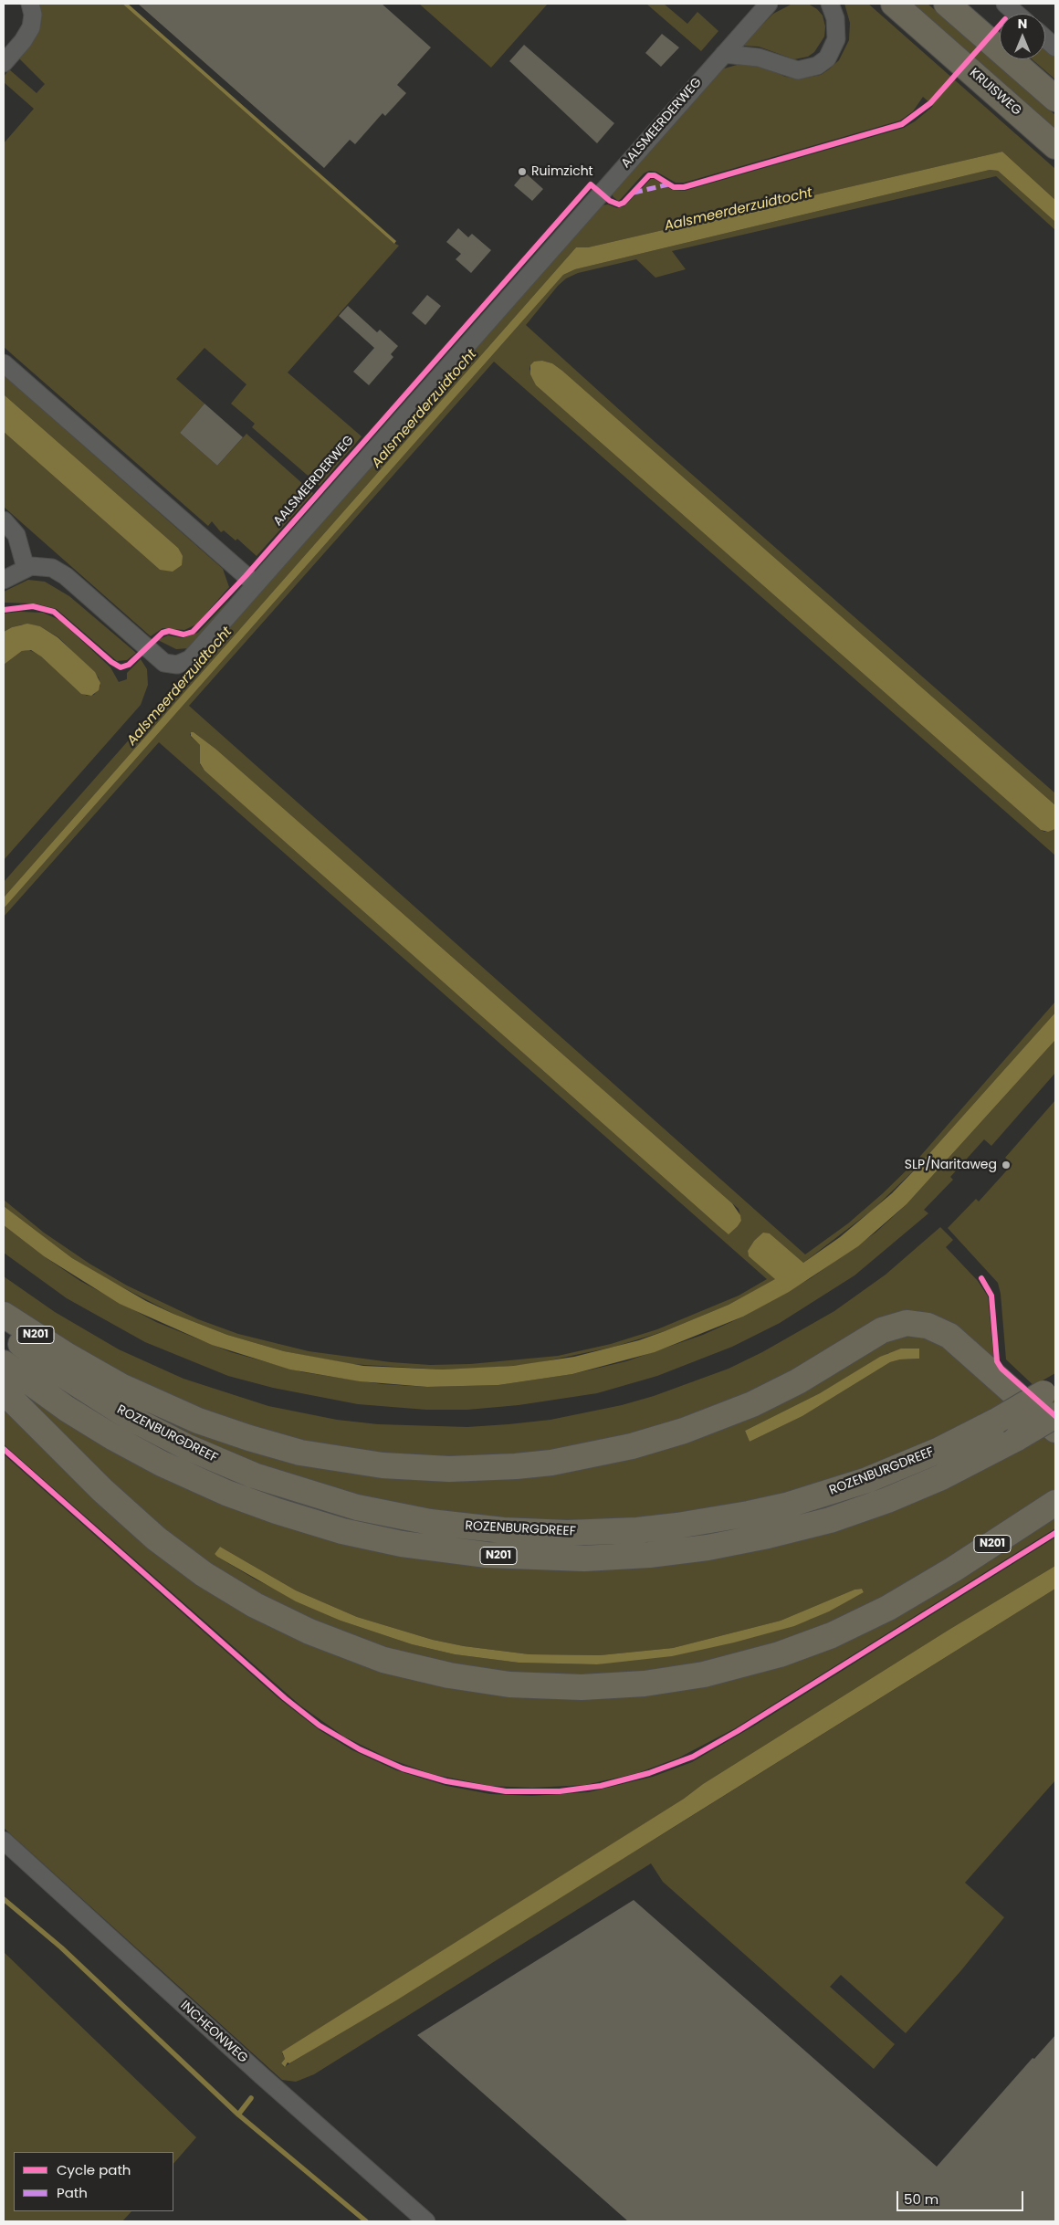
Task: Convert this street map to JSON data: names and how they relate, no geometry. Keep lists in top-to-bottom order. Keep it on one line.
{"streets":{"highway":["KRUISWEG","N201","ROZENBURGDREEF"],"street":["AALSMEERDERWEG","INCHEONWEG"]},"water":["Aalsmeerderzuidtocht"],"places":["Ruimzicht","SLP/Naritaweg"],"legend":["Cycle path","Path"],"scale_bar":"50 m","north":"top"}
